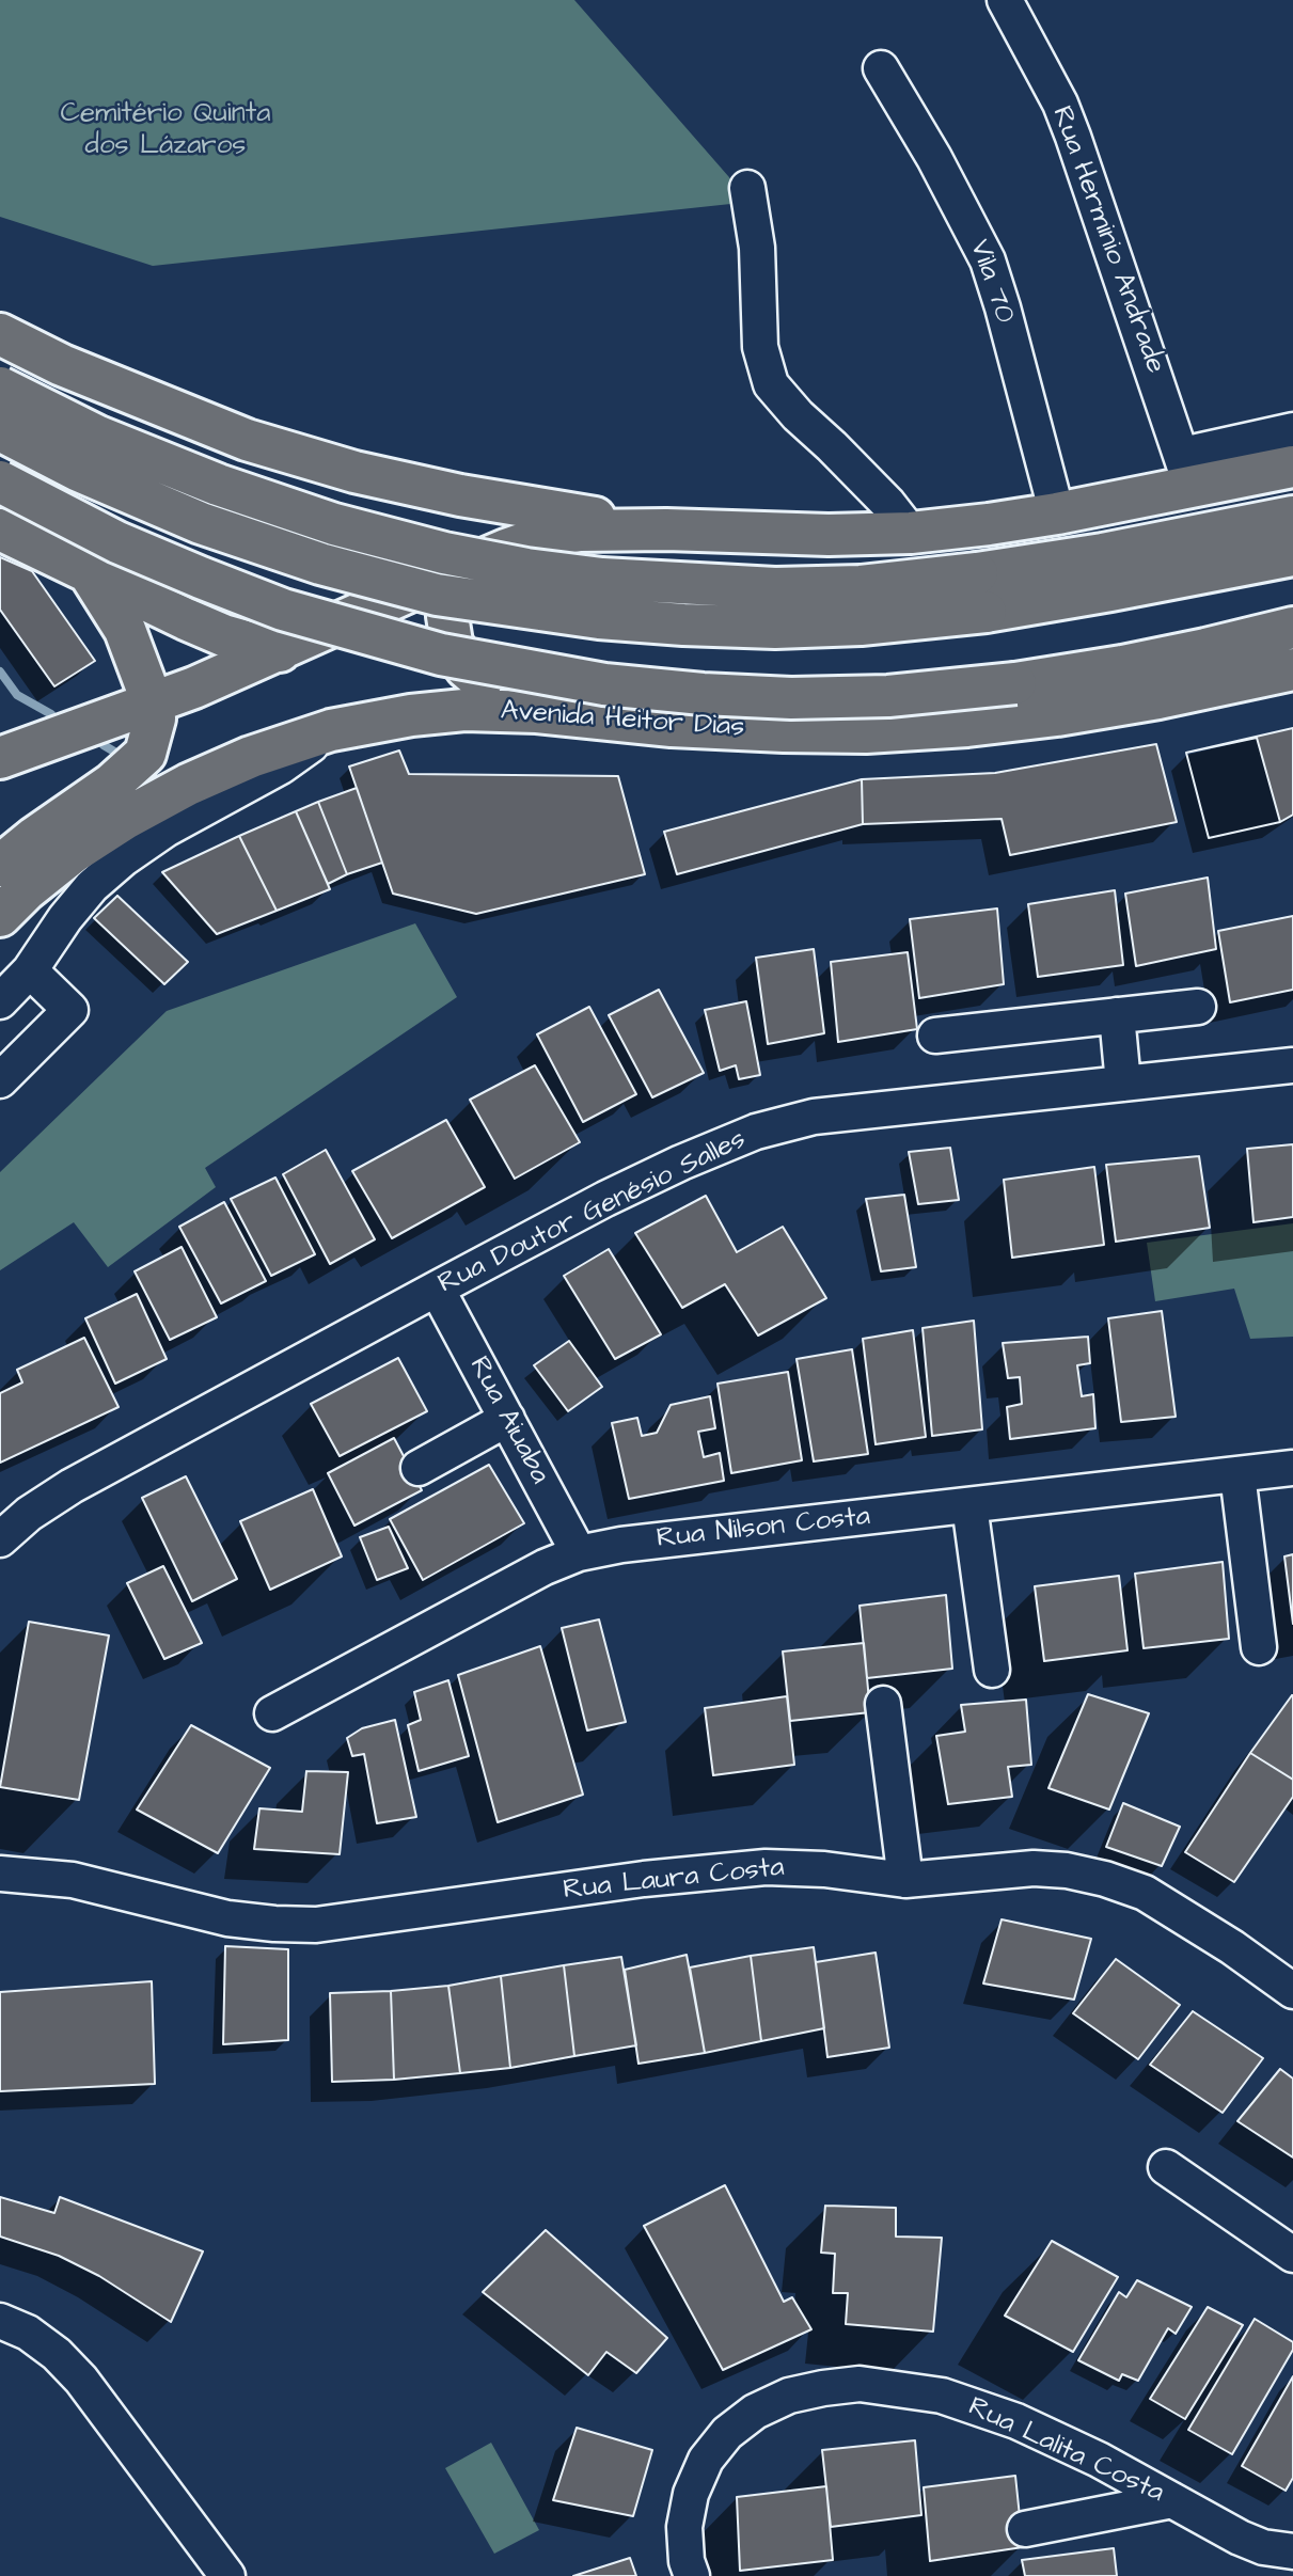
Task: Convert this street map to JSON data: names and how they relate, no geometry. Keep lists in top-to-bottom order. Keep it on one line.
{"streets":{"main road":["Avenida Heitor Dias"],"street":["Rua Herminio Andrade","Vila 70","Rua Doutor Genésio Salles","Rua Aiuaba","Rua Nilson Costa","Rua Laura Costa","Rua Lalita Costa"]},"crossings":[["Rua Doutor Genésio Salles","Rua Aiuaba"],["Rua Aiuaba","Rua Nilson Costa"]],"parks":["Cemitério Quinta dos Lázaros"]}
